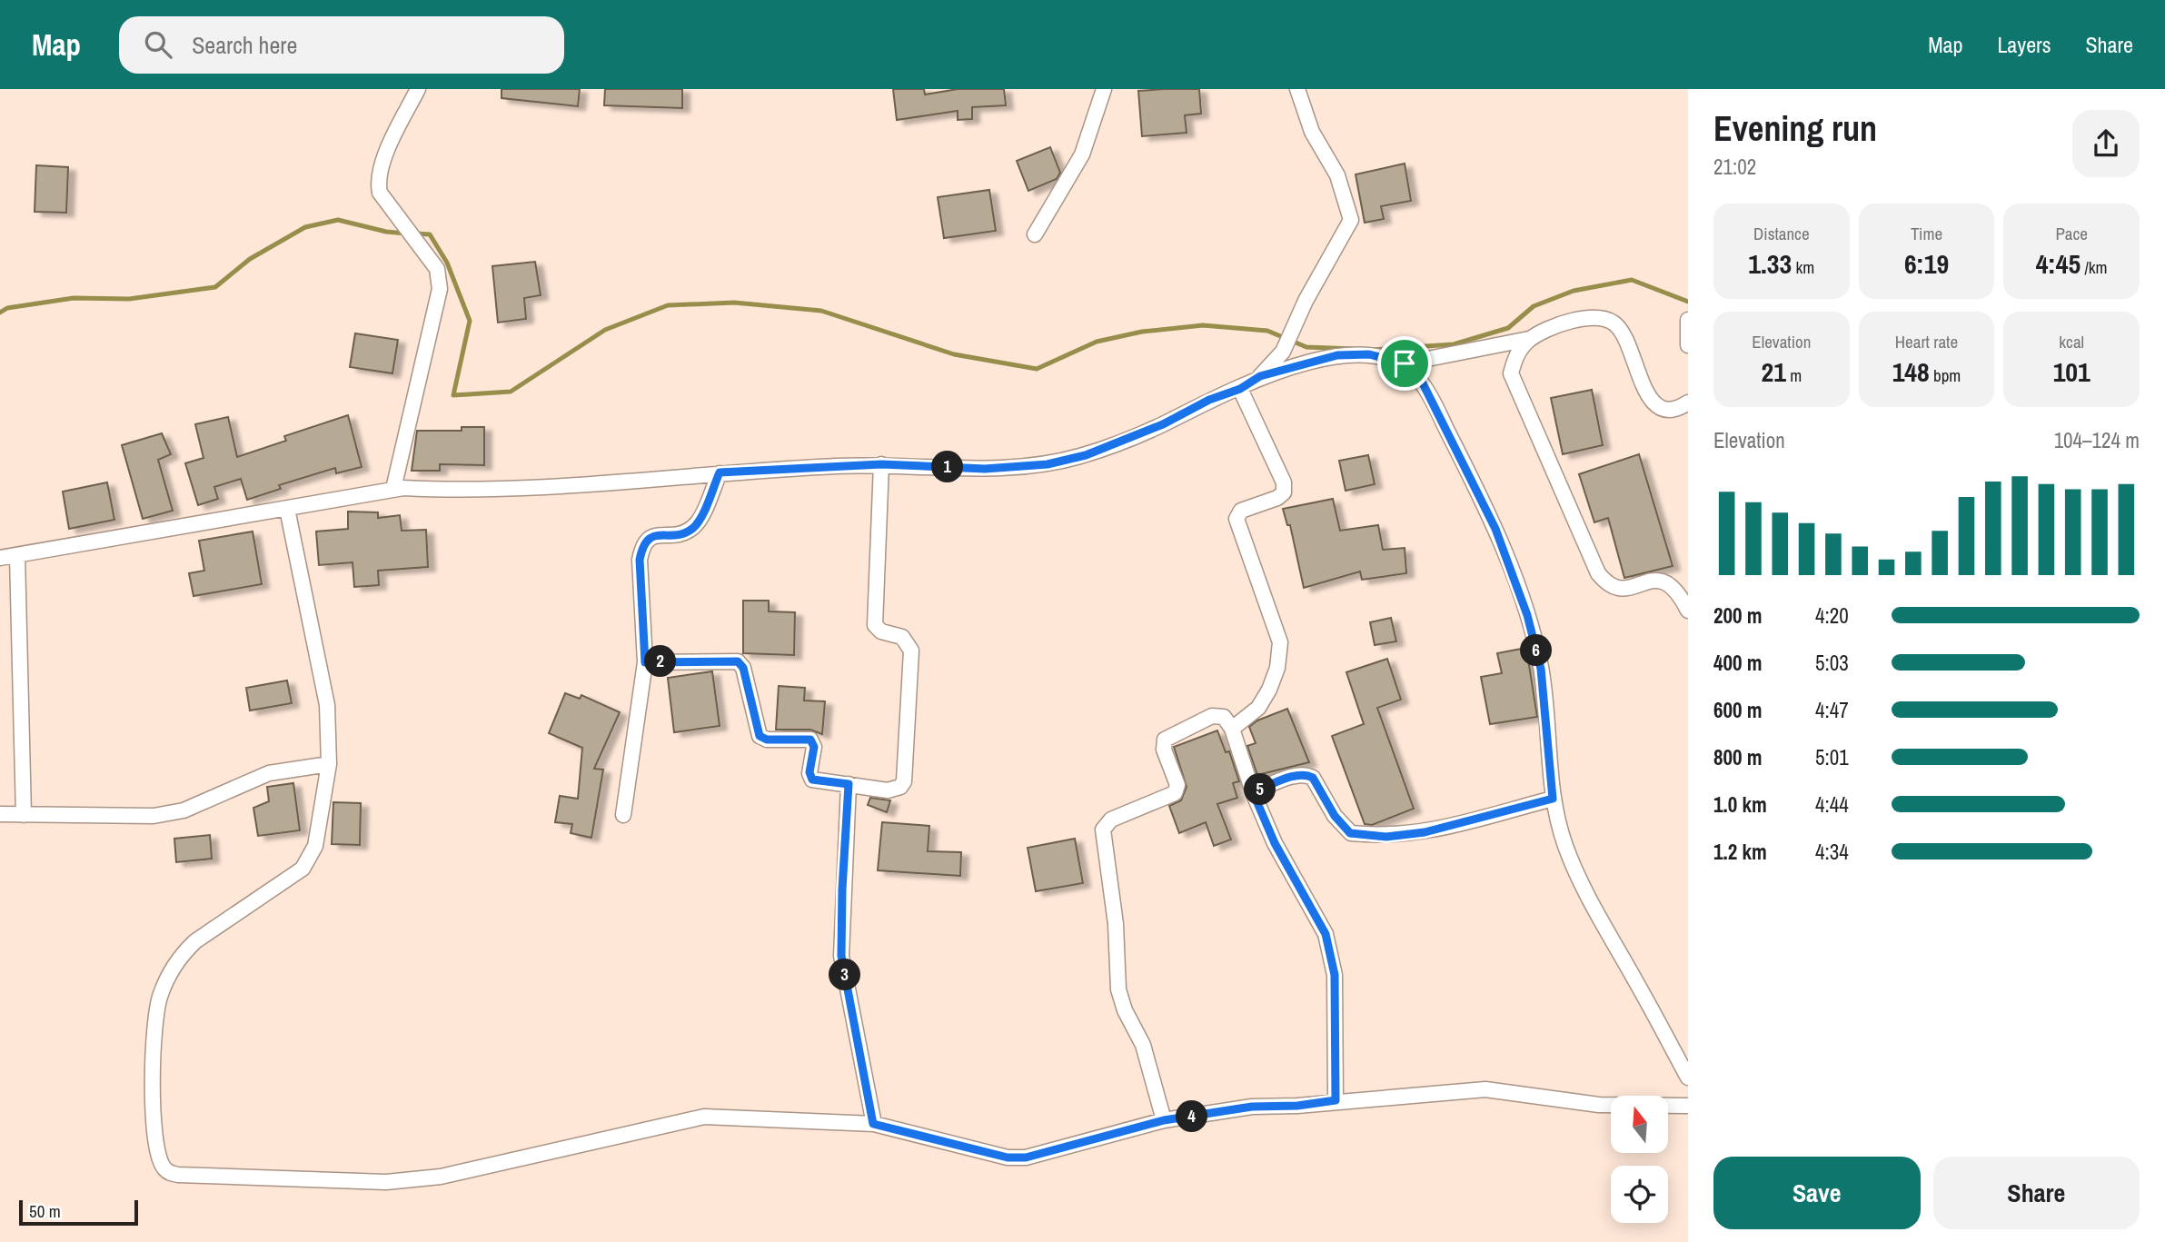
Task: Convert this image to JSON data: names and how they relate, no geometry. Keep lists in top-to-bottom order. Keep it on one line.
{"scale_bar":"50 m","north":"top","page":{"header":"Map","search":"Search here","nav":["Map","Layers","Share"],"heading":["Evening run","21:02"],"stats":[["Distance","1.33 km"],["Time","6:19"],["Pace","4:45 /km"],["Elevation","21 m"],["Heart rate","148 bpm"],["kcal","101"]],"chart":["Elevation","104–124 m"],"pins":["1","6","2","5","3","4"],"list":[{"name":"200 m","note":"4:20"},{"name":"400 m","note":"5:03"},{"name":"600 m","note":"4:47"},{"name":"800 m","note":"5:01"},{"name":"1.0 km","note":"4:44"},{"name":"1.2 km","note":"4:34"}],"buttons":["Save","Share"],"scale":"50 m"}}
